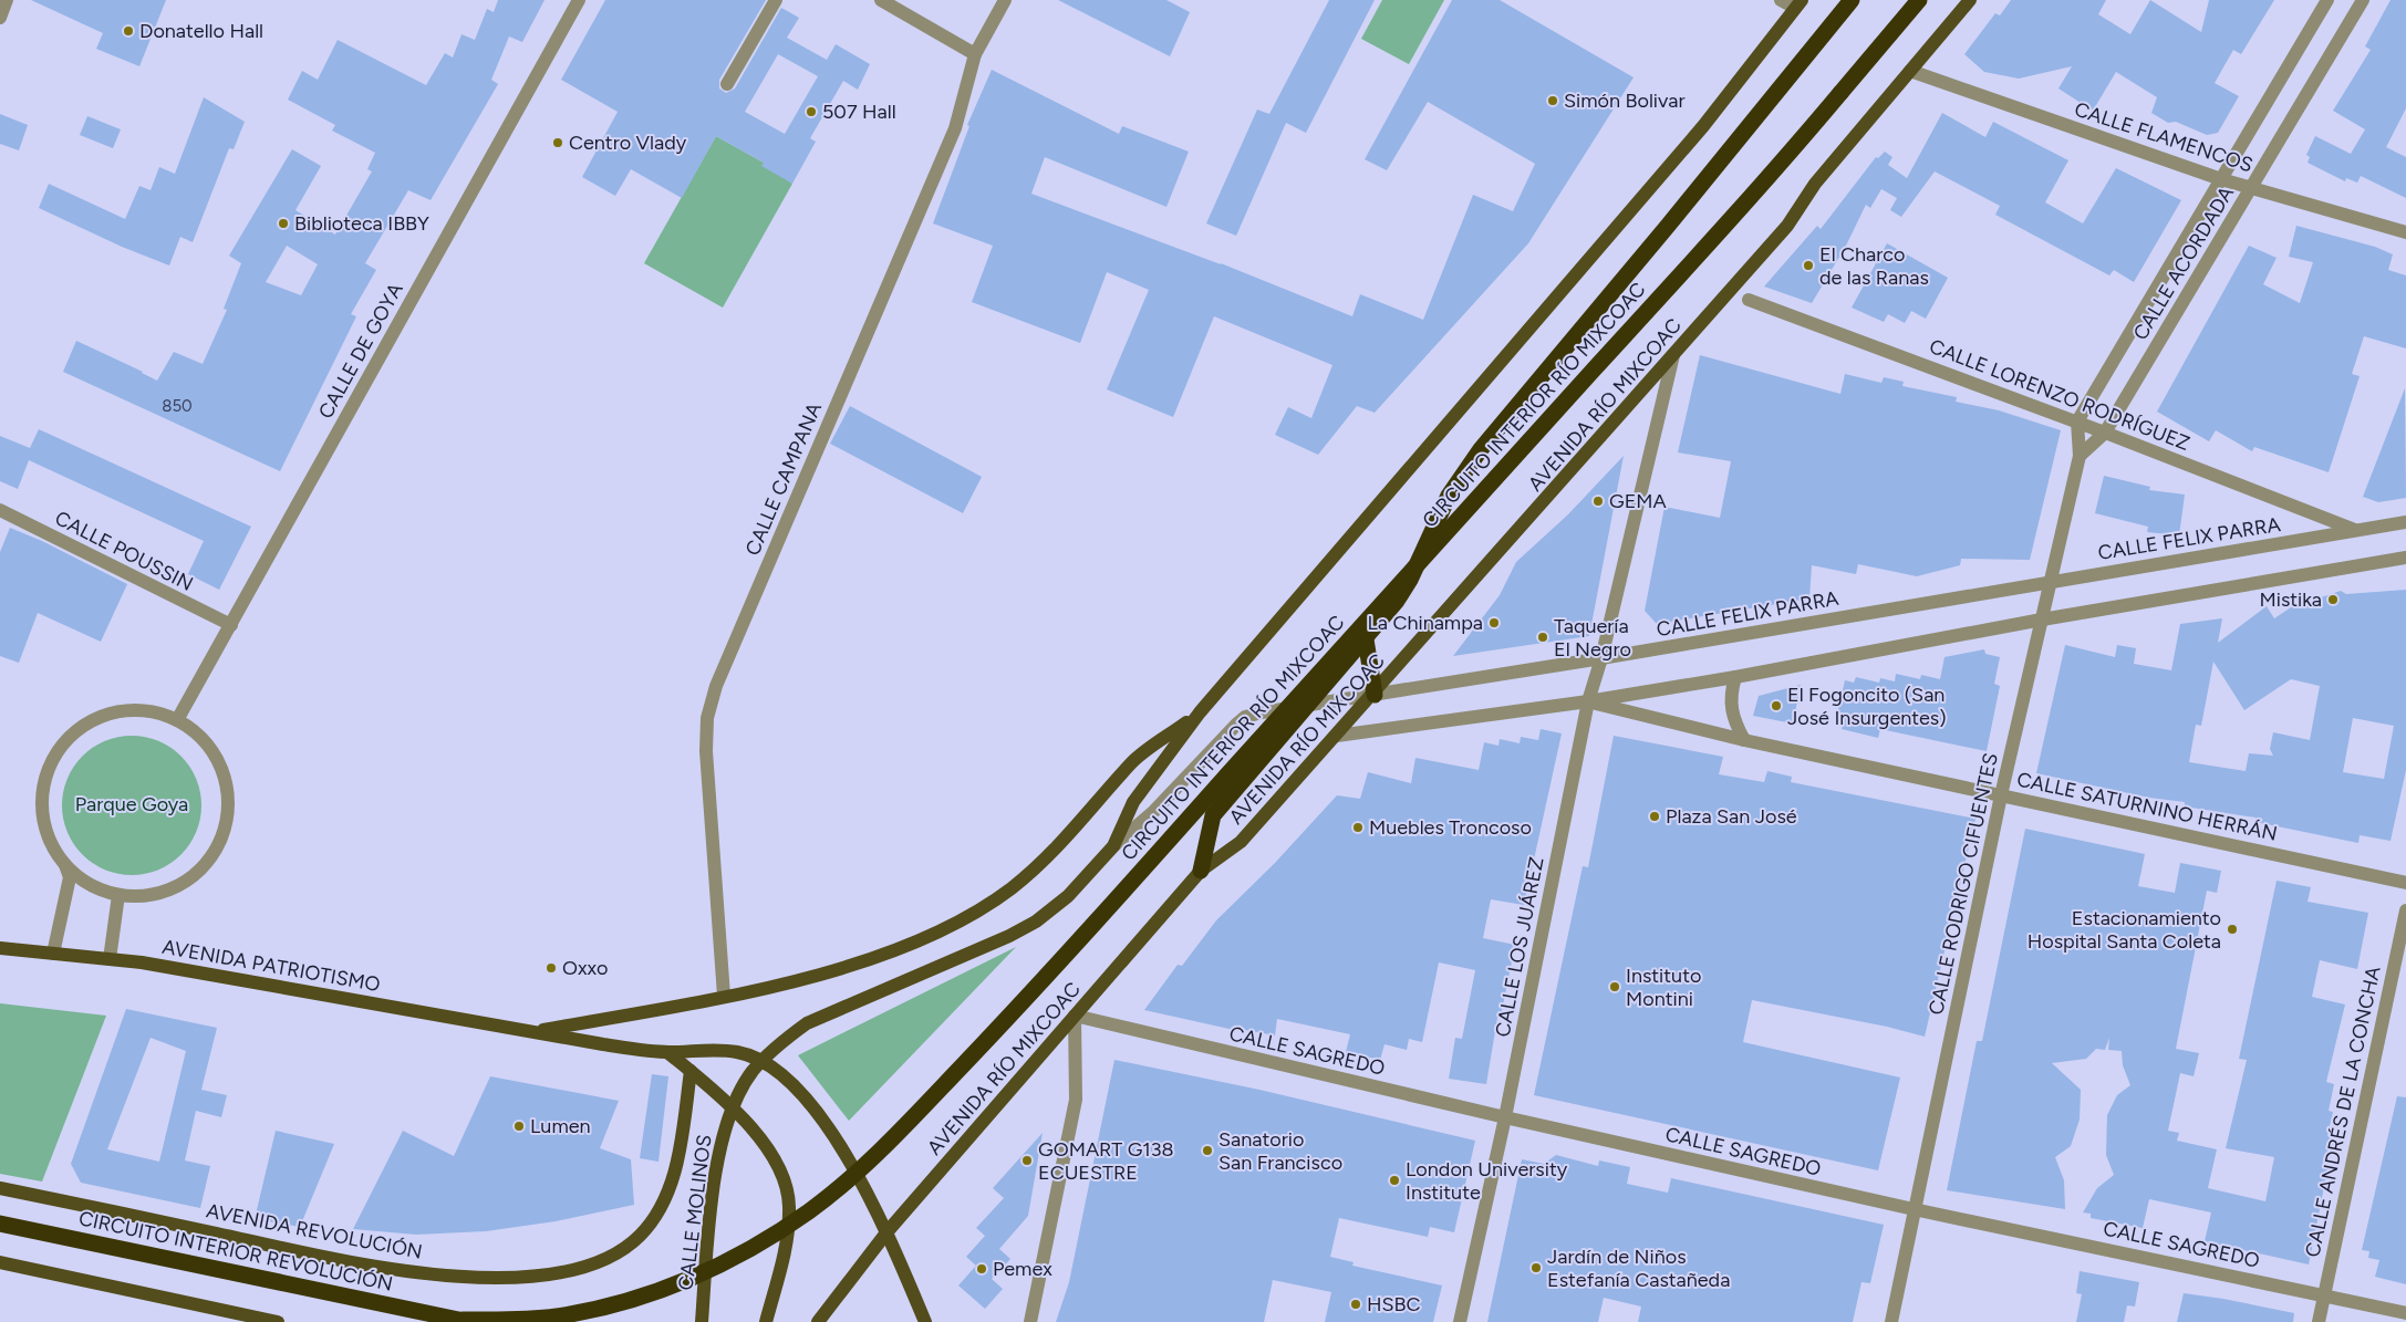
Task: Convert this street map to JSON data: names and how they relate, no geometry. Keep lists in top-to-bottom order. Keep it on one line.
{"streets":{"highway":["CIRCUITO INTERIOR RÍO MIXCOAC","CIRCUITO INTERIOR REVOLUCIÓN"],"main road":["AVENIDA RÍO MIXCOAC","AVENIDA PATRIOTISMO","CALLE MOLINOS","AVENIDA REVOLUCIÓN"],"street":["CALLE FLAMENCOS","CALLE ACORDADA","CALLE DE GOYA","CALLE LORENZO RODRÍGUEZ","CALLE CAMPANA","CALLE FELIX PARRA","CALLE POUSSIN","CALLE SATURNINO HERRÁN","CALLE RODRIGO CIFUENTES","CALLE LOS JUÁREZ","CALLE SAGREDO","CALLE ANDRÉS DE LA CONCHA"]},"crossings":[["CALLE FLAMENCOS","CALLE ACORDADA"],["CALLE FLAMENCOS","AVENIDA RÍO MIXCOAC"],["CALLE ACORDADA","CALLE LORENZO RODRÍGUEZ"],["CALLE ACORDADA","CALLE RODRIGO CIFUENTES"],["CALLE DE GOYA","CALLE POUSSIN"],["CALLE LORENZO RODRÍGUEZ","CALLE FELIX PARRA"],["CALLE LORENZO RODRÍGUEZ","CALLE RODRIGO CIFUENTES"],["CIRCUITO INTERIOR RÍO MIXCOAC","CIRCUITO INTERIOR REVOLUCIÓN"],["AVENIDA RÍO MIXCOAC","CALLE FELIX PARRA"],["AVENIDA RÍO MIXCOAC","CALLE LOS JUÁREZ"],["AVENIDA RÍO MIXCOAC","CALLE SAGREDO"],["CALLE CAMPANA","AVENIDA PATRIOTISMO"],["CALLE FELIX PARRA","CALLE RODRIGO CIFUENTES"],["CALLE FELIX PARRA","CALLE LOS JUÁREZ"],["CALLE SATURNINO HERRÁN","CALLE RODRIGO CIFUENTES"],["CALLE SATURNINO HERRÁN","CALLE LOS JUÁREZ"],["CALLE RODRIGO CIFUENTES","CALLE SAGREDO"],["CALLE LOS JUÁREZ","CALLE SAGREDO"],["AVENIDA PATRIOTISMO","CALLE MOLINOS"],["CALLE SAGREDO","CALLE ANDRÉS DE LA CONCHA"]],"parks":["Parque Goya"],"places":["Donatello Hall","Simón Bolivar","507 Hall","Centro Vlady","Biblioteca IBBY","El Charco de las Ranas","GEMA","Mistika","La Chinampa","Taquería El Negro","El Fogoncito (San José Insurgentes)","Plaza San José","Muebles Troncoso","Estacionamiento Hospital Santa Coleta","Oxxo","Instituto Montini","Lumen","Sanatorio San Francisco","GOMART G138 ECUESTRE","London University Institute","Jardín de Niños Estefanía Castañeda","Pemex","HSBC"],"house_numbers":["850"]}
